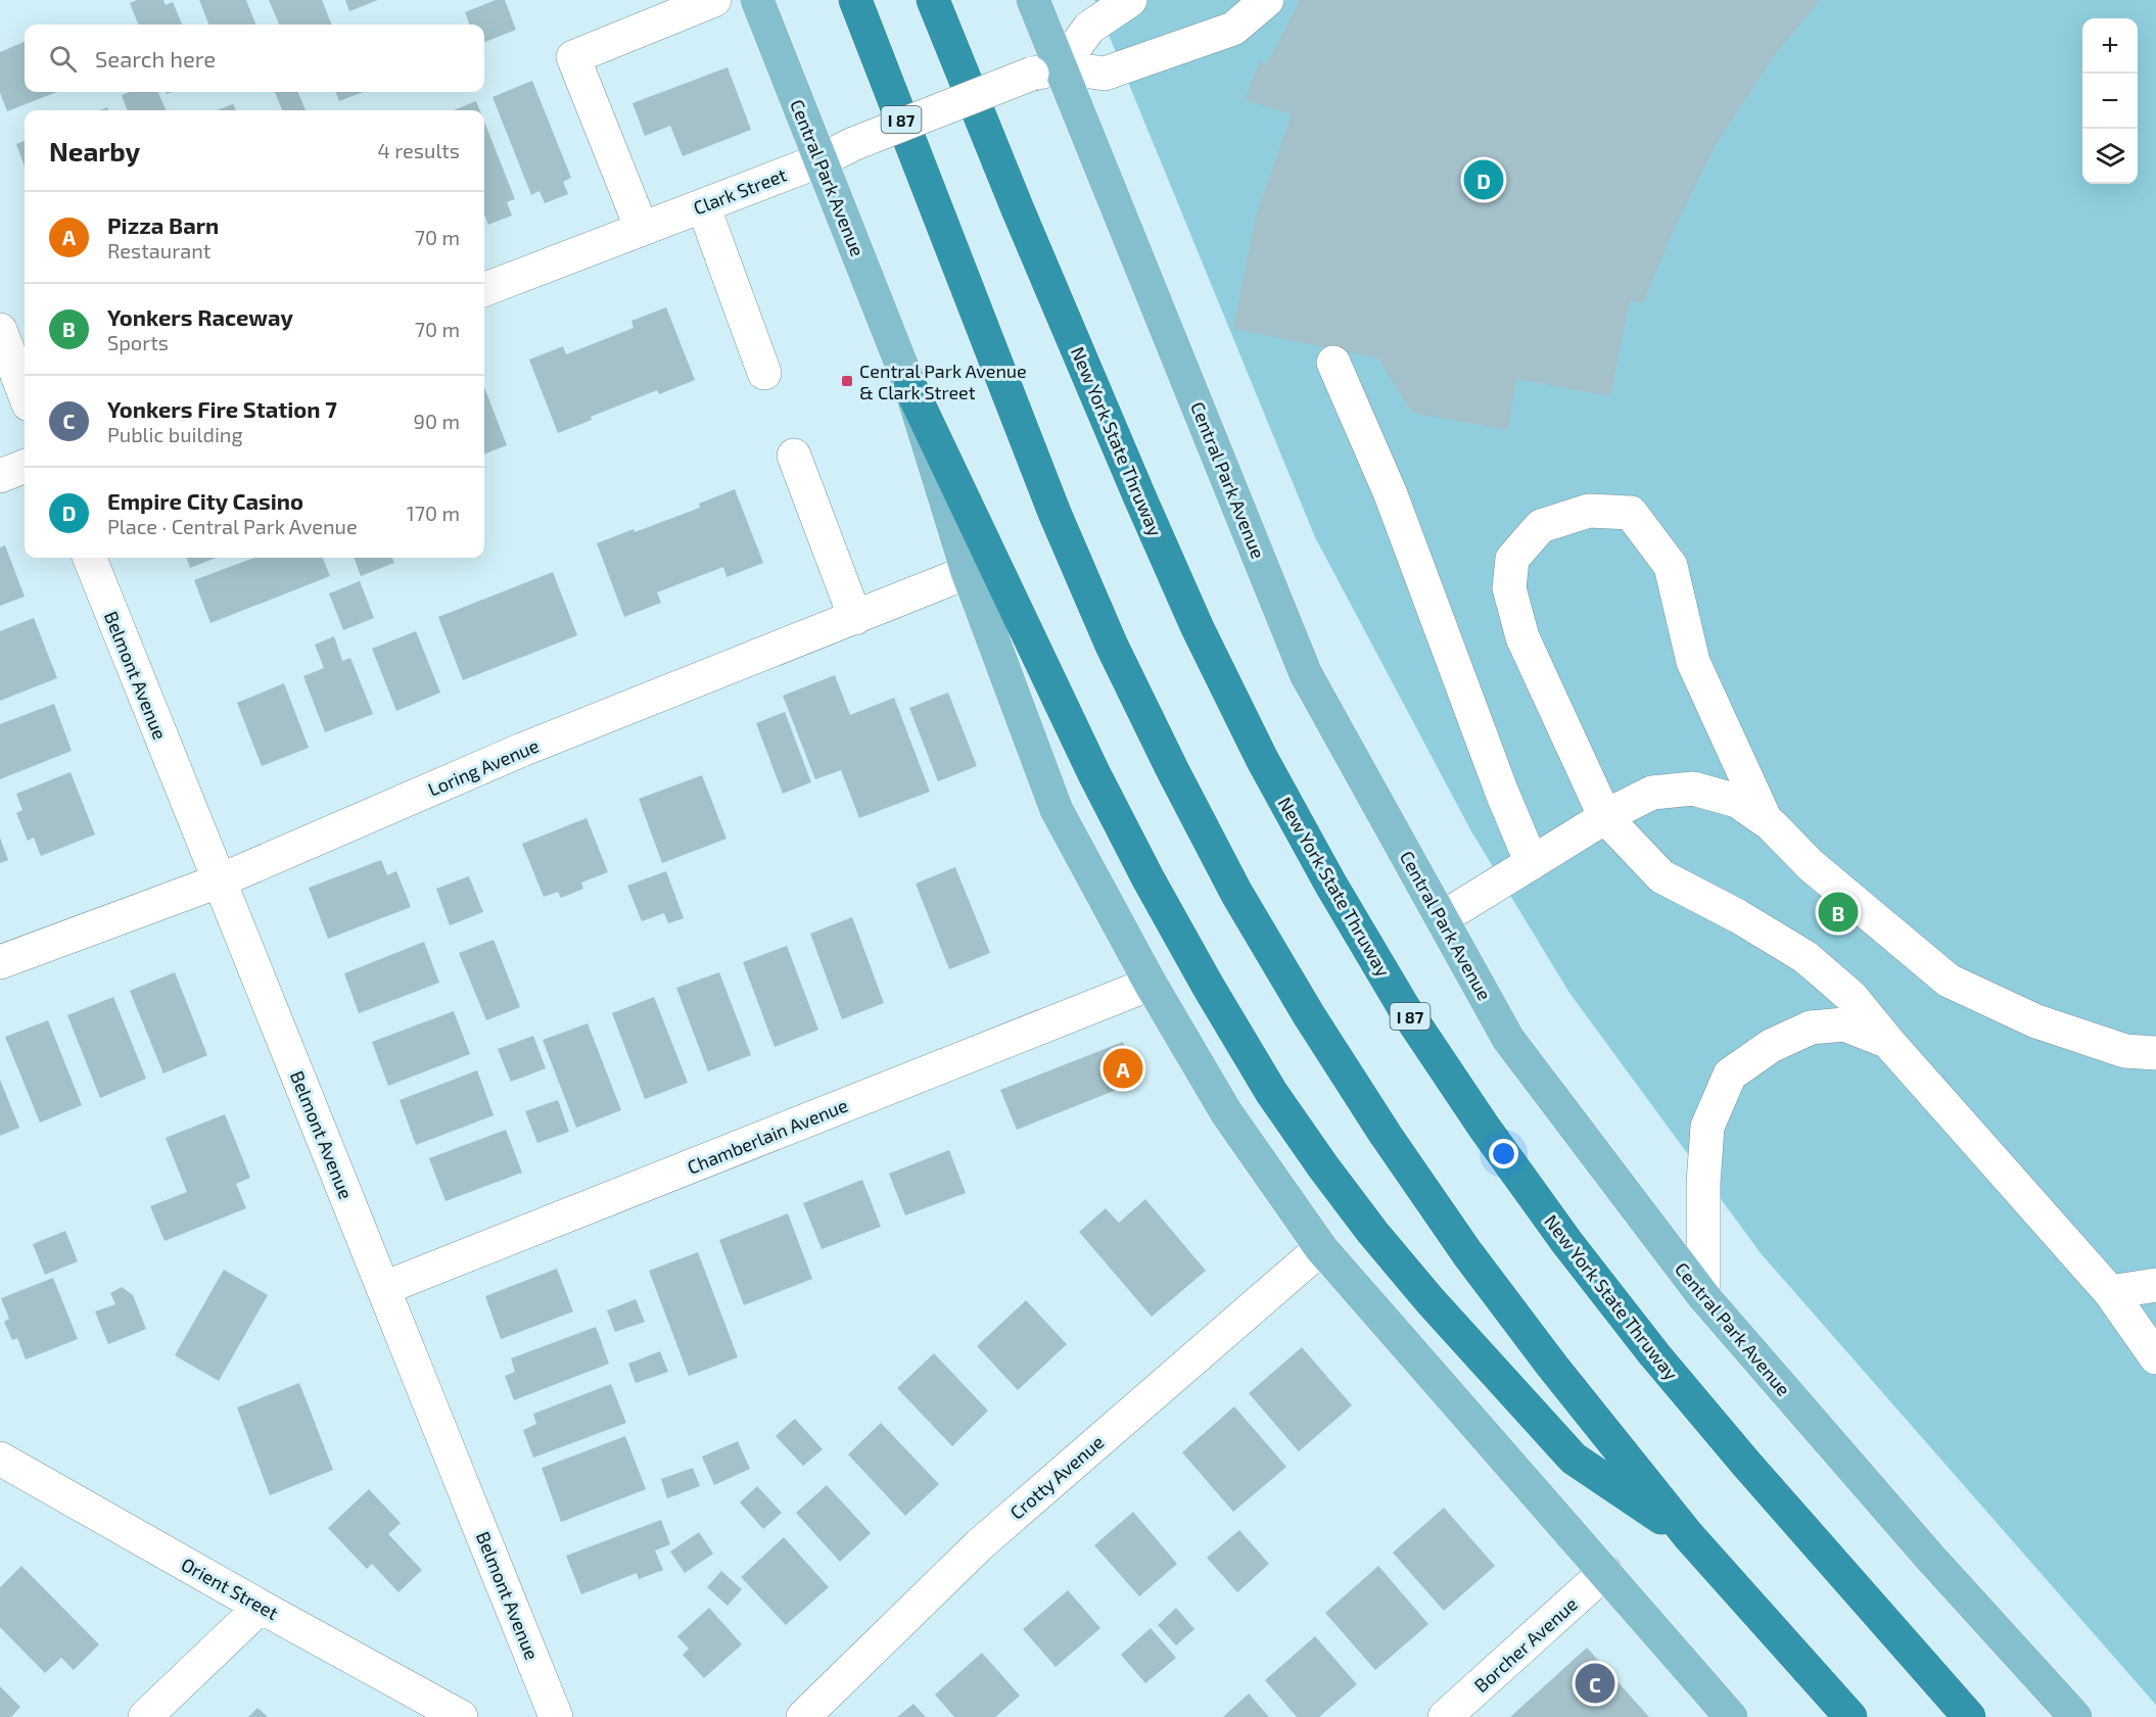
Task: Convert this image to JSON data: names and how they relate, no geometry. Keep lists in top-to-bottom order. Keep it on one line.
{"streets":{"highway":["I 87","New York State Thruway"],"main road":["Central Park Avenue"],"street":["Clark Street","Belmont Avenue","Loring Avenue","Chamberlain Avenue","Crotty Avenue","Orient Street","Borcher Avenue"]},"crossings":[["Central Park Avenue","Clark Street"],["Central Park Avenue","Loring Avenue"],["Central Park Avenue","Chamberlain Avenue"],["Central Park Avenue","Crotty Avenue"],["Central Park Avenue","Borcher Avenue"],["Belmont Avenue","Loring Avenue"],["Belmont Avenue","Chamberlain Avenue"]],"places":{"transit":["Central Park Avenue & Clark Street"]},"page":{"map_buttons":["+","−"],"search":"Search here","heading":["Nearby","4 results"],"pins":["D","B","A","C"],"list":[{"mark":"A","name":"Pizza Barn","note":"Restaurant","value":"70 m"},{"mark":"B","name":"Yonkers Raceway","note":"Sports","value":"70 m"},{"mark":"C","name":"Yonkers Fire Station 7","note":"Public building","value":"90 m"},{"mark":"D","name":"Empire City Casino","note":"Place · Central Park Avenue","value":"170 m"}]}}
